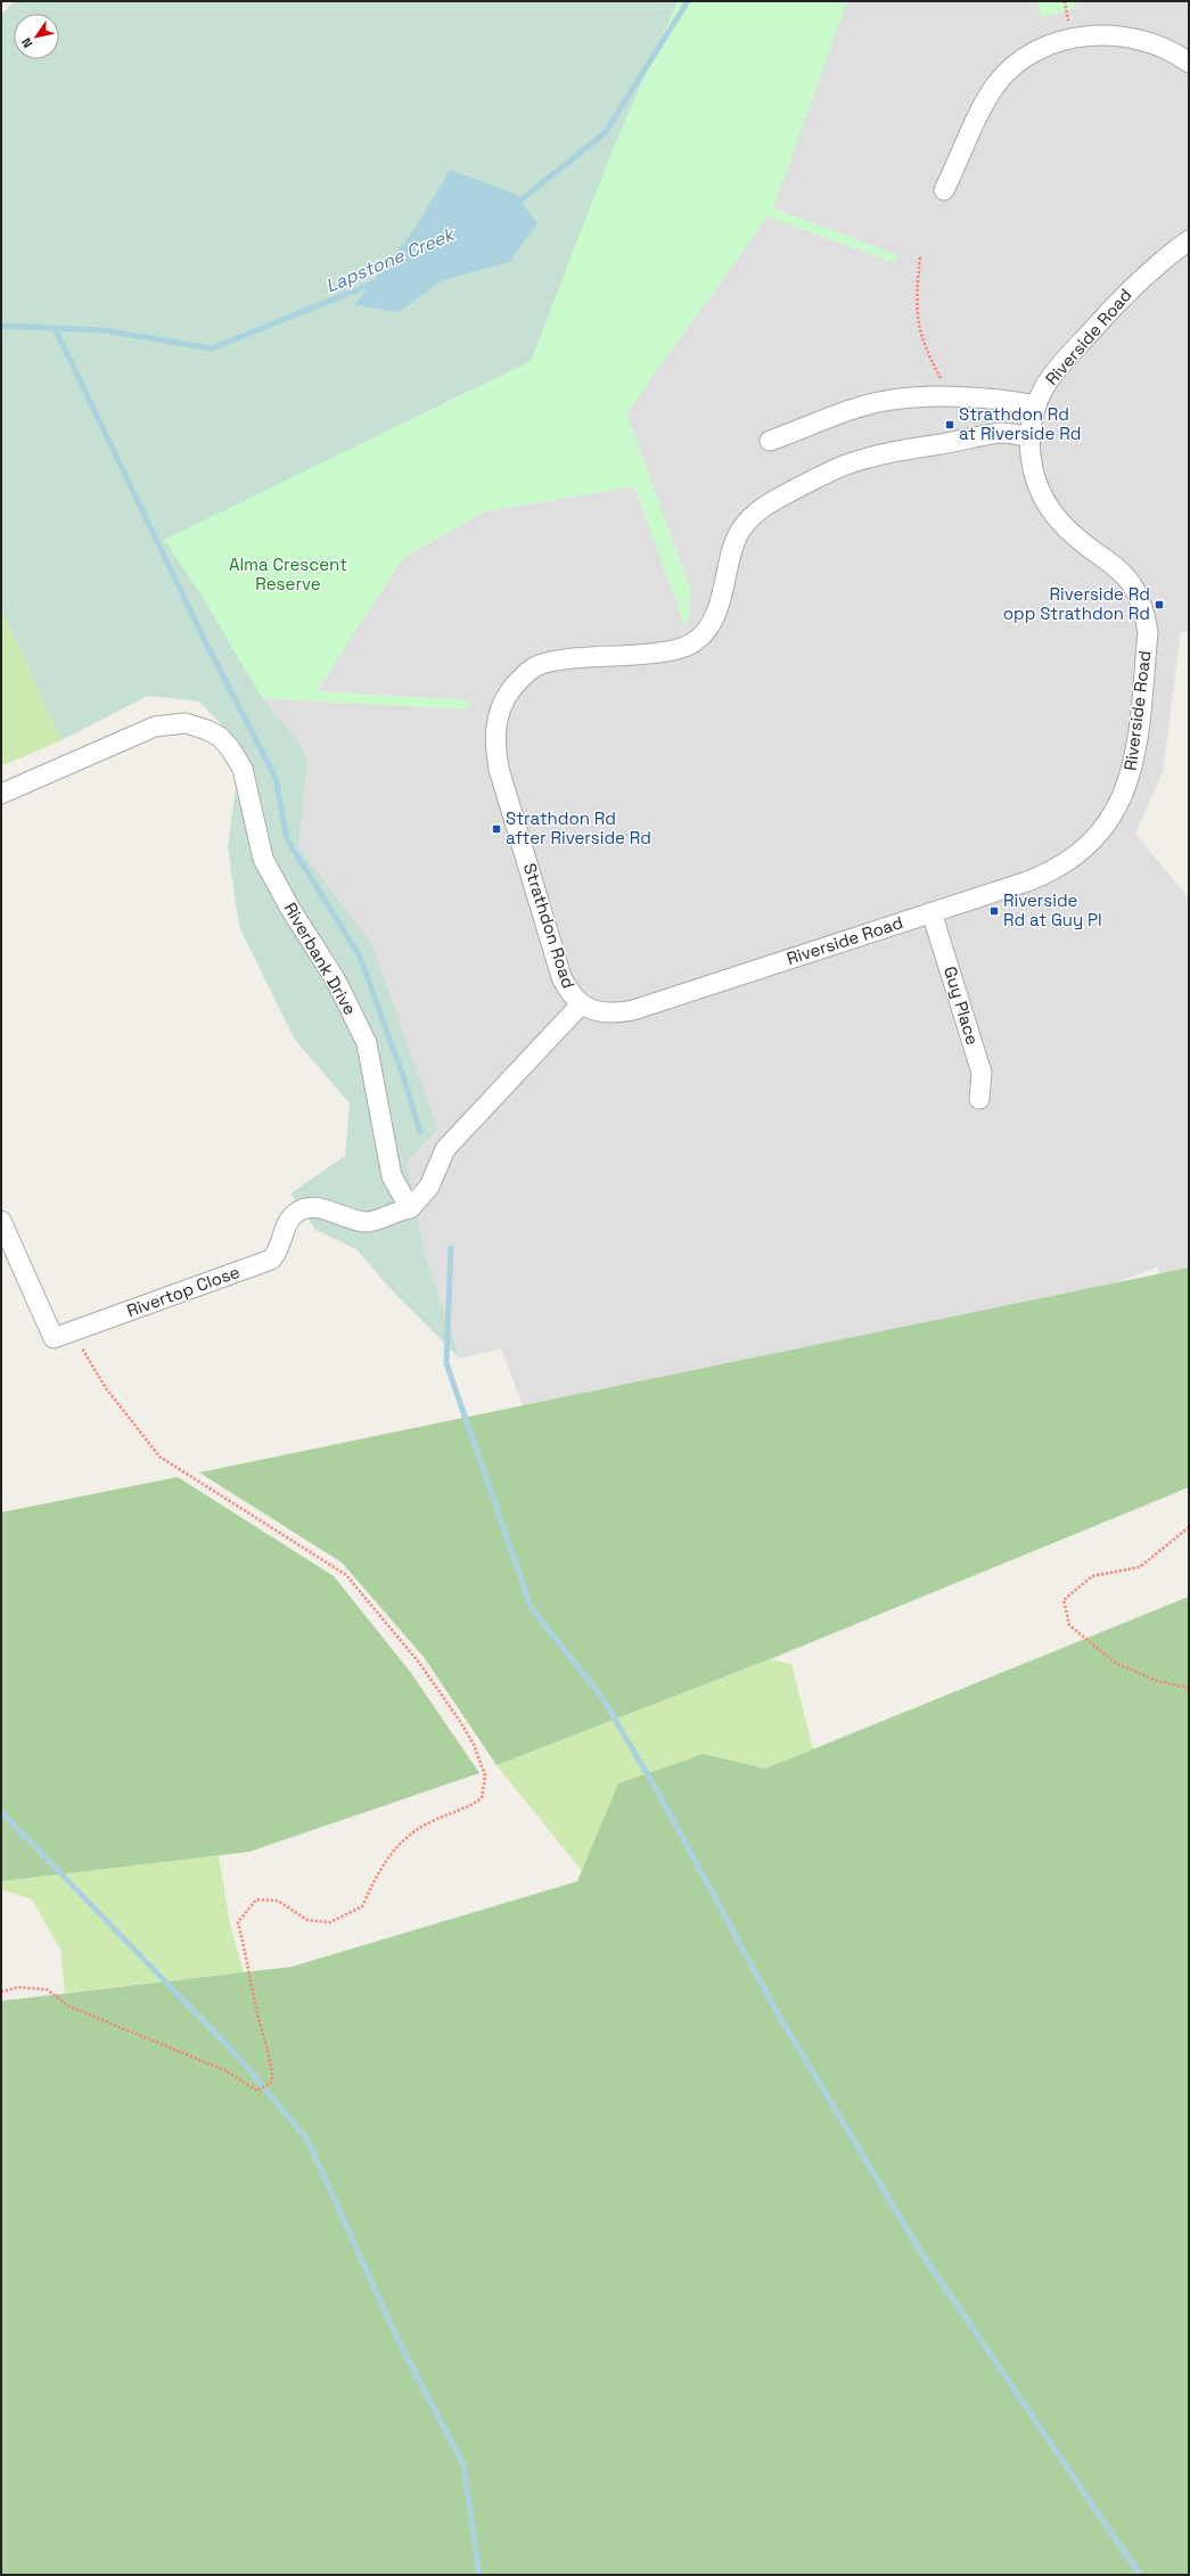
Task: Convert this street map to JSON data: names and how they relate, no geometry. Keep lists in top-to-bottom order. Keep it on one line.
{"streets":{"street":["Riverside Road","Strathdon Road","Riverbank Drive","Guy Place","Rivertop Close"]},"crossings":[["Riverside Road","Strathdon Road"],["Riverside Road","Guy Place"],["Riverbank Drive","Rivertop Close"]],"water":["Lapstone Creek"],"parks":["Alma Crescent Reserve"],"places":{"transit":["Strathdon Rd at Riverside Rd","Riverside Rd opp Strathdon Rd","Strathdon Rd after Riverside Rd","Riverside Rd at Guy Pl"]},"north":"bottom left"}
